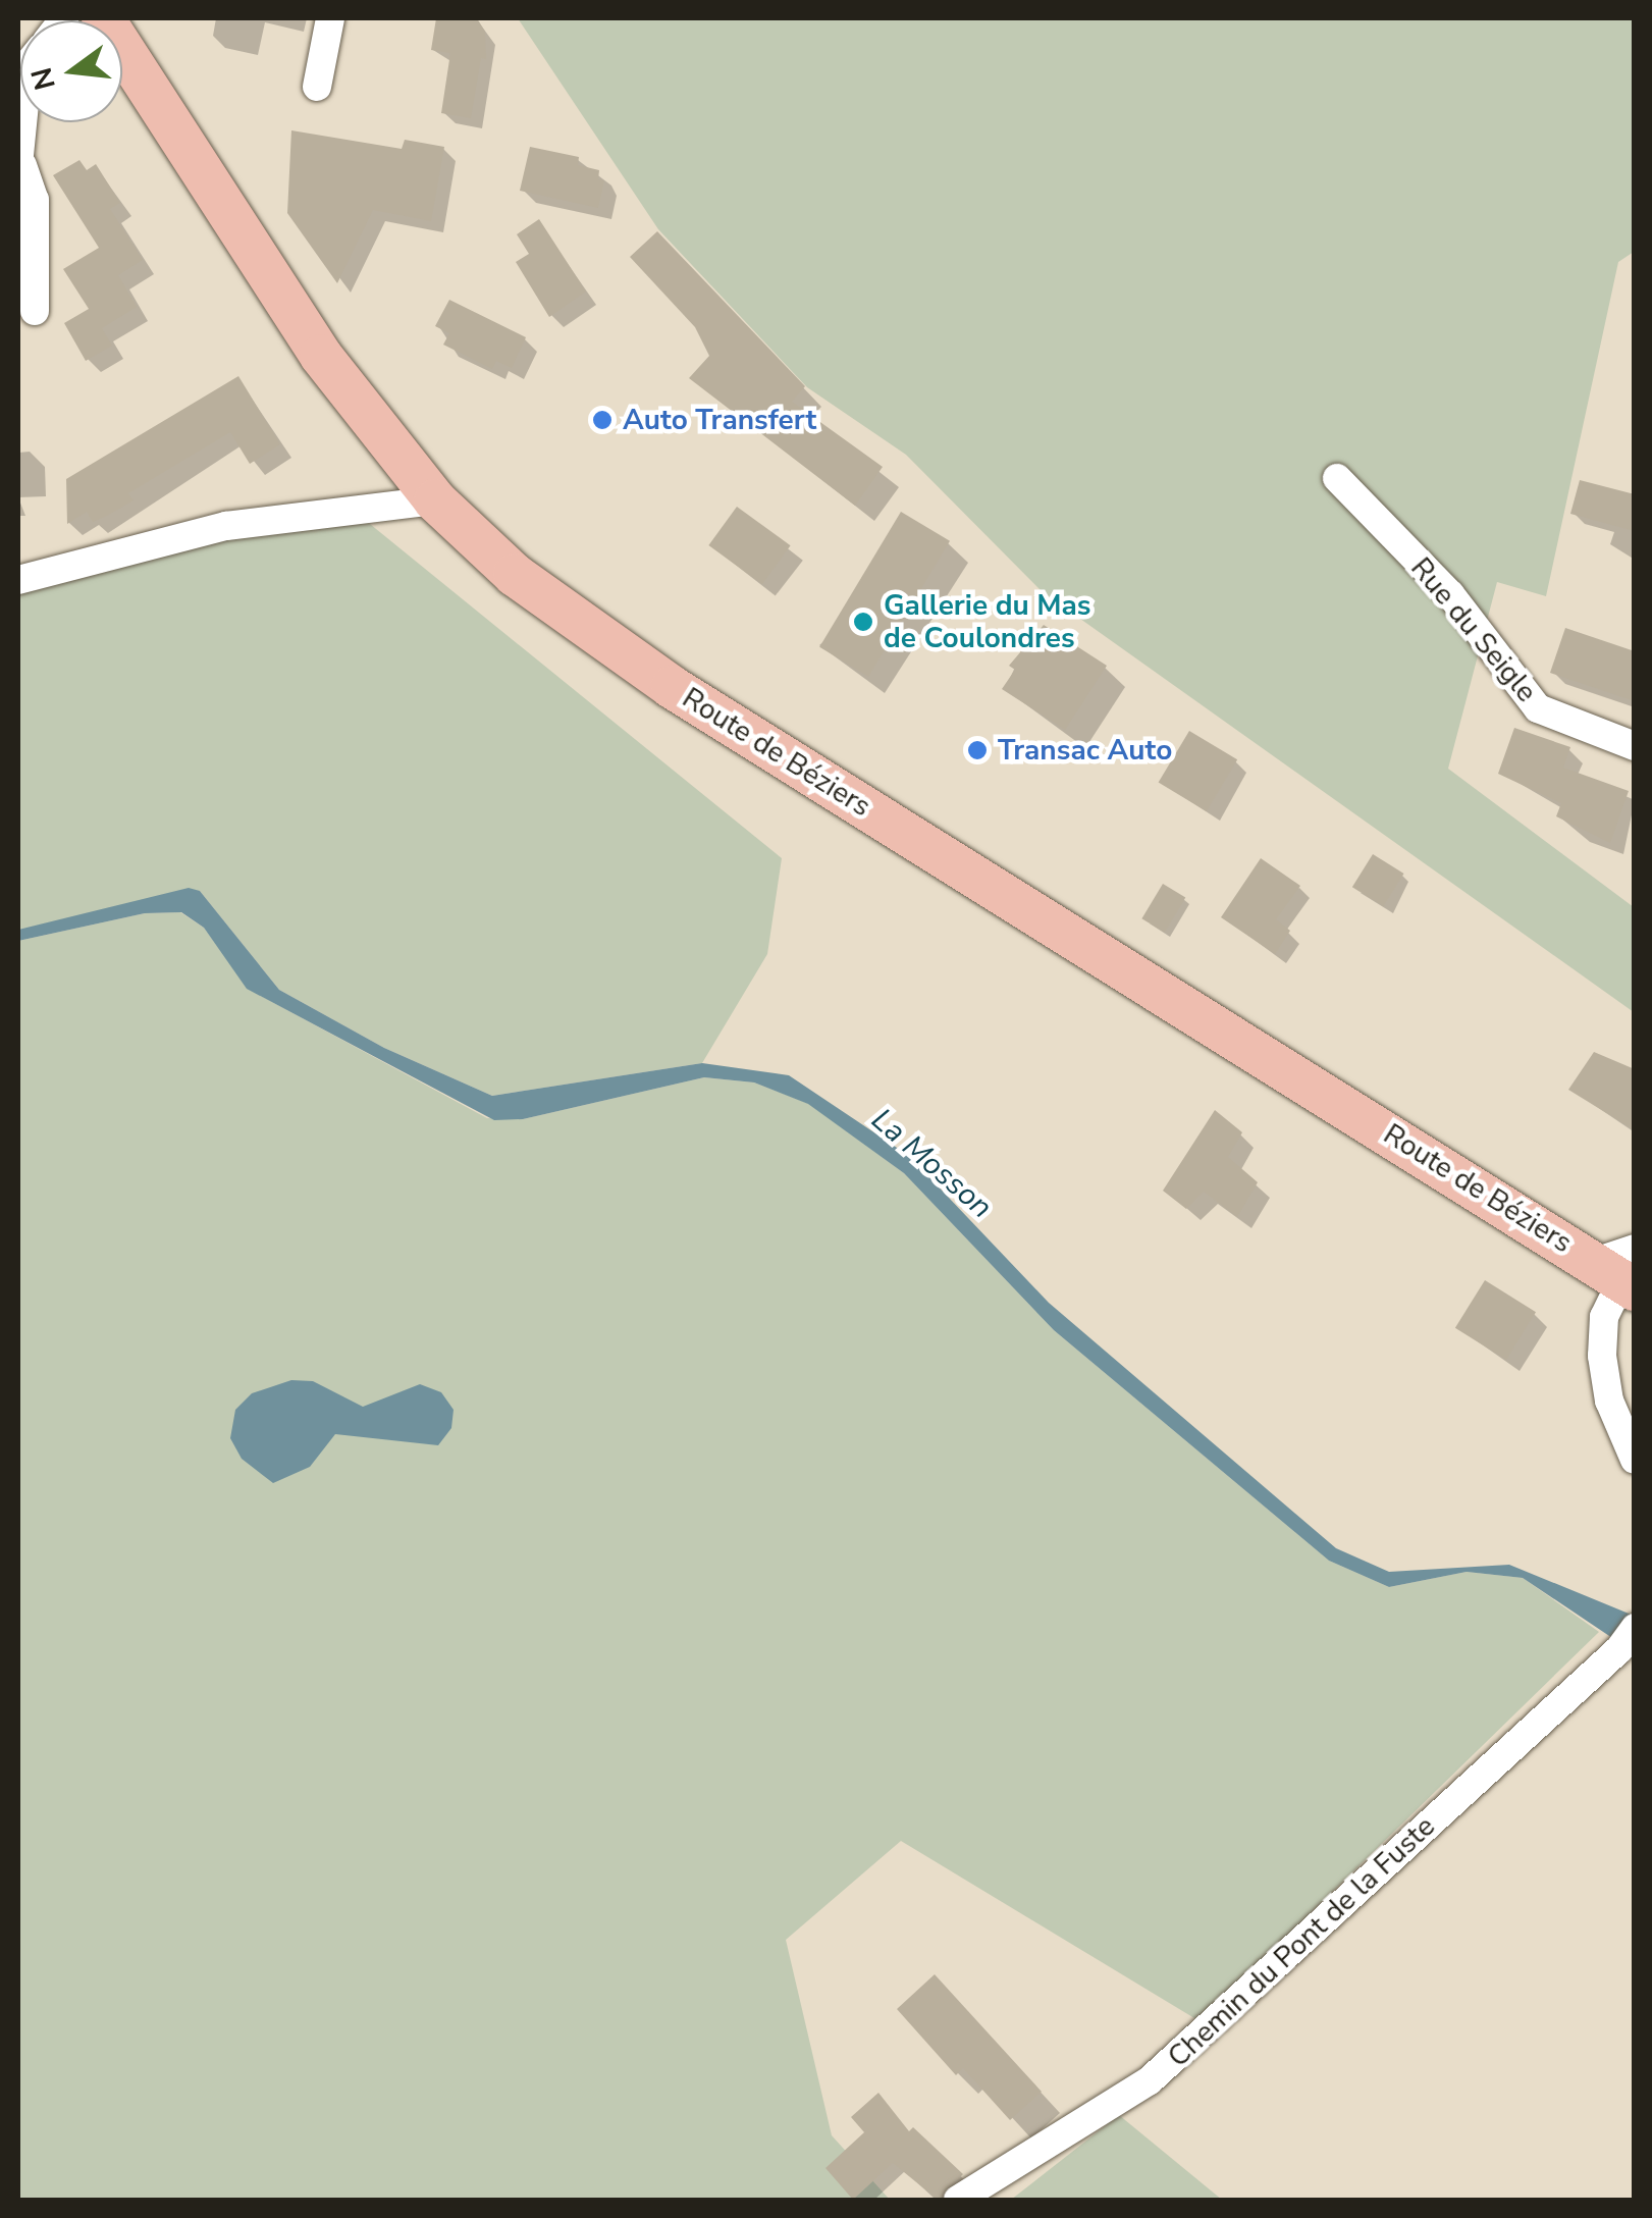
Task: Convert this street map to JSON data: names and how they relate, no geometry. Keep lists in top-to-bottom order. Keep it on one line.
{"streets":{"main road":["Route de Béziers"],"street":["Rue du Seigle","Chemin du Pont de la Fuste"]},"water":["La Mosson"],"places":["Auto Transfert","Gallerie du Mas de Coulondres","Transac Auto"],"north":"left"}
